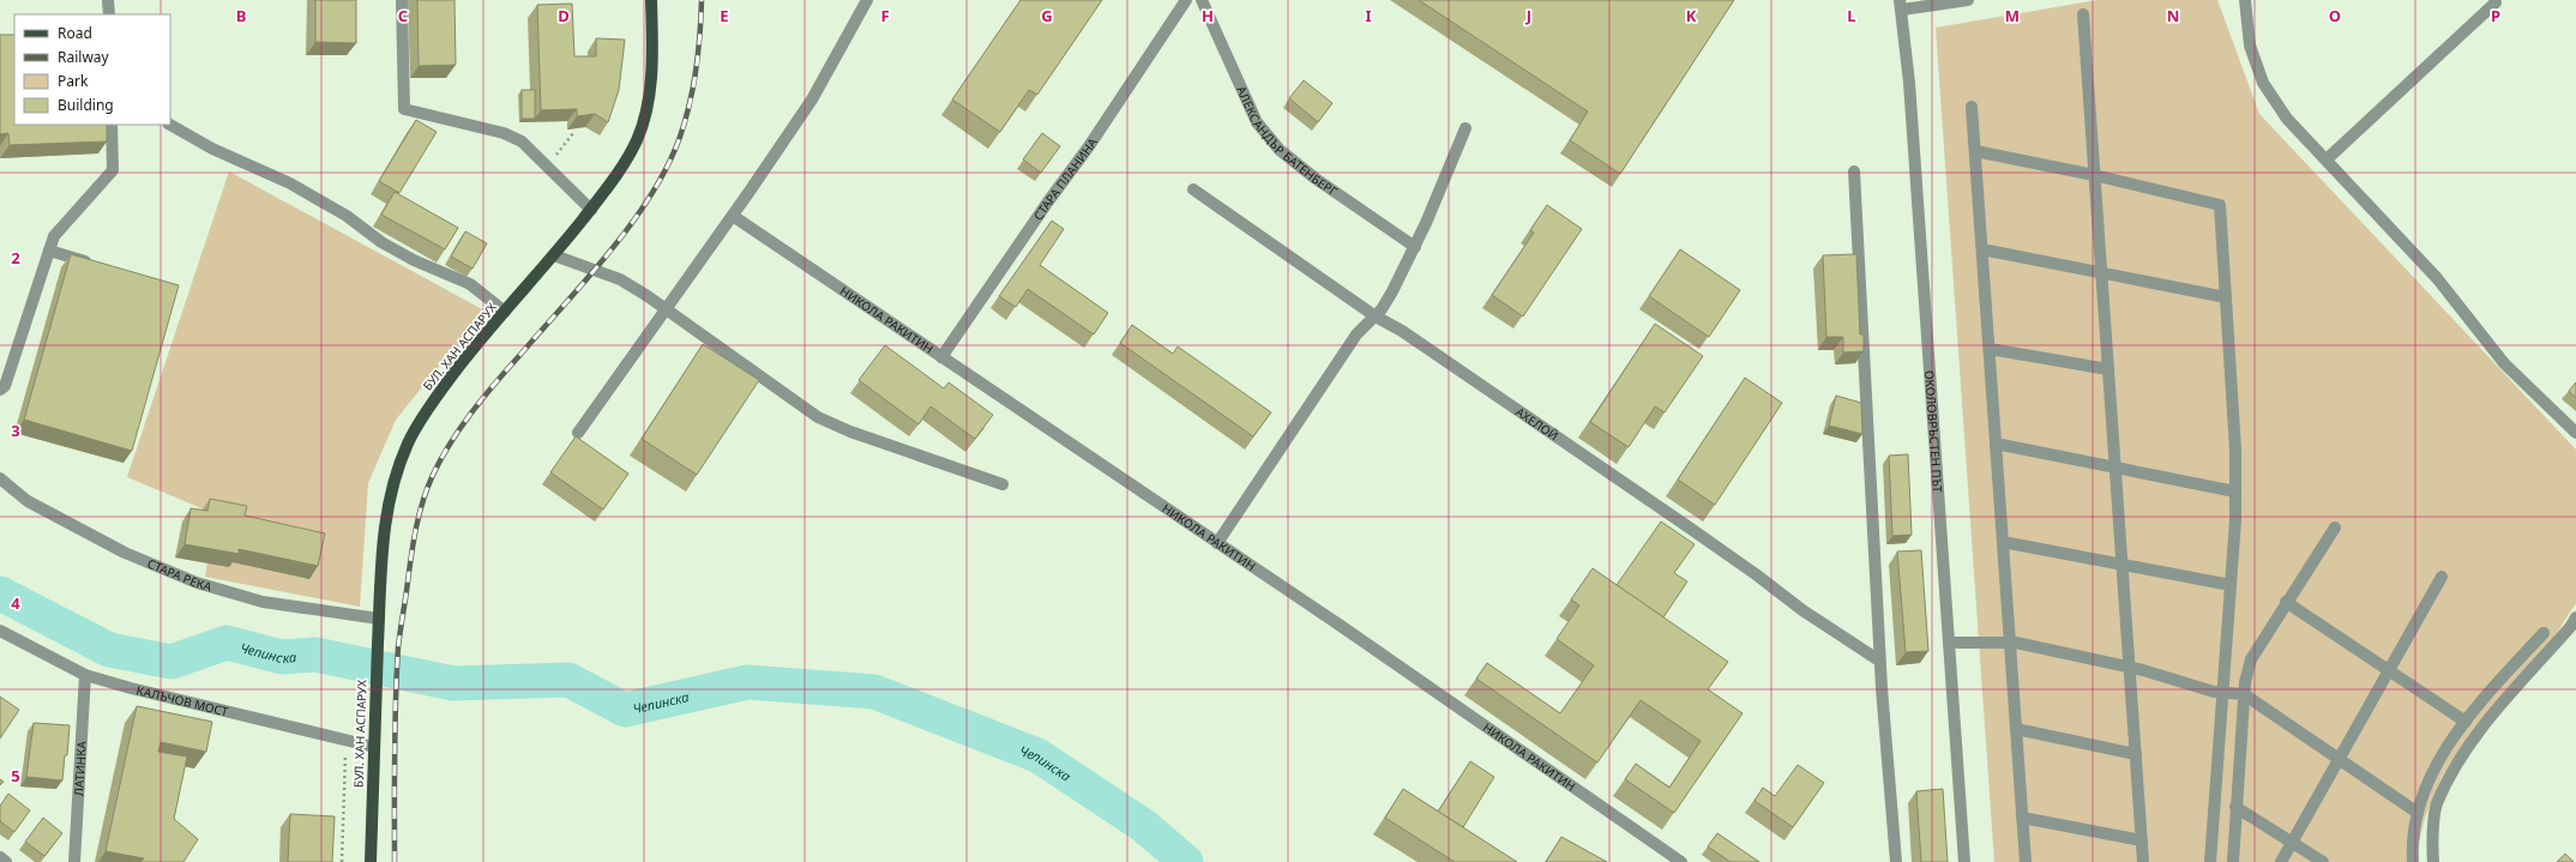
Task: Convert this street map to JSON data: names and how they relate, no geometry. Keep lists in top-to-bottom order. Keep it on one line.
{"streets":{"main road":["БУЛ. ХАН АСПАРУХ"],"street":["АЛЕКСАНДЪР БАТЕНБЕРГ","СТАРА ПЛАНИНА","НИКОЛА РАКИТИН","АХЕЛОЙ","ОКОЛОВРЪСТЕН ПЪТ","СТАРА РЕКА","КАЛЪЧОВ МОСТ","ЛАТИНКА"]},"crossings":[["СТАРА ПЛАНИНА","НИКОЛА РАКИТИН"],["БУЛ. ХАН АСПАРУХ","СТАРА РЕКА"],["БУЛ. ХАН АСПАРУХ","КАЛЪЧОВ МОСТ"],["КАЛЪЧОВ МОСТ","ЛАТИНКА"]],"water":["Чепинска"],"legend":["Road","Railway","Park","Building"],"grid":{"columns":["B","C","D","E","F","G","H","I","J","K","L","M","N","O","P"],"rows":["2","3","4","5"]}}
